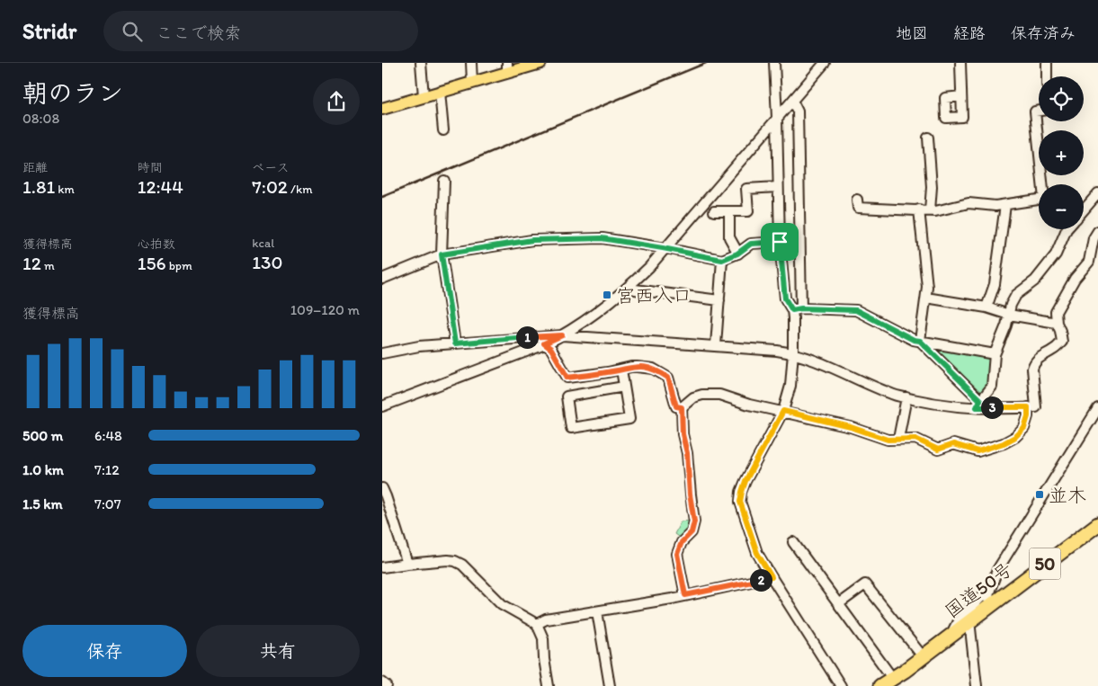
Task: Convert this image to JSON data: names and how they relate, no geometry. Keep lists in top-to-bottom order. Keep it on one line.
{"streets":{"highway":["50","国道50号"]},"places":{"transit":["宮西入口","並木"]},"page":{"header":"Stridr","search":"ここで検索","nav":["地図","経路","保存済み"],"heading":["朝のラン","08:08"],"map_buttons":["+","−"],"stats":[["距離","1.81 km"],["時間","12:44"],["ペース","7:02 /km"],["獲得標高","12 m"],["心拍数","156 bpm"],["kcal","130"]],"chart":["獲得標高","109–120 m"],"pins":["1","3","2"],"list":[{"name":"500 m","note":"6:48"},{"name":"1.0 km","note":"7:12"},{"name":"1.5 km","note":"7:07"}],"buttons":["保存","共有"]}}
